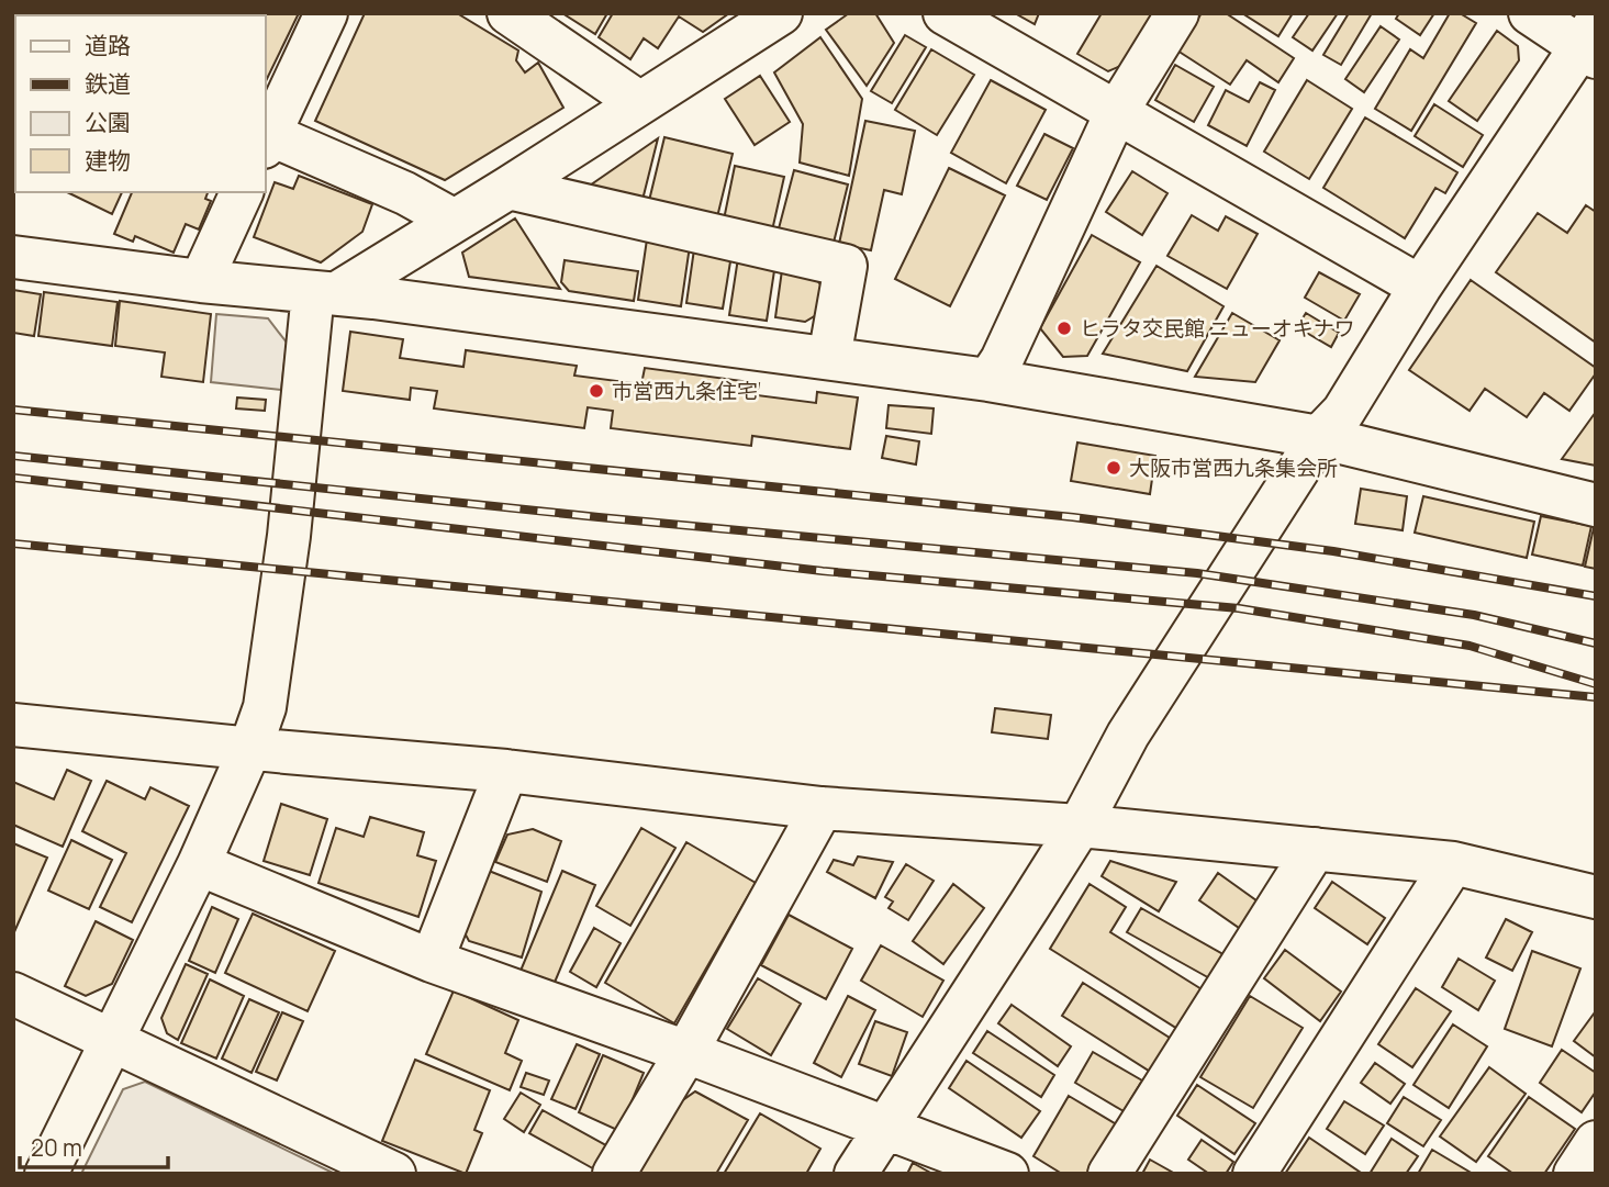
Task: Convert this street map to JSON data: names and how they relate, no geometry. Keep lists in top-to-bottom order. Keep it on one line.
{"places":["ヒラタ交民館 ニューオキナワ","市営西九条住宅","大阪市営西九条集会所"],"legend":["道路","鉄道","公園","建物"],"scale_bar":"20 m"}
